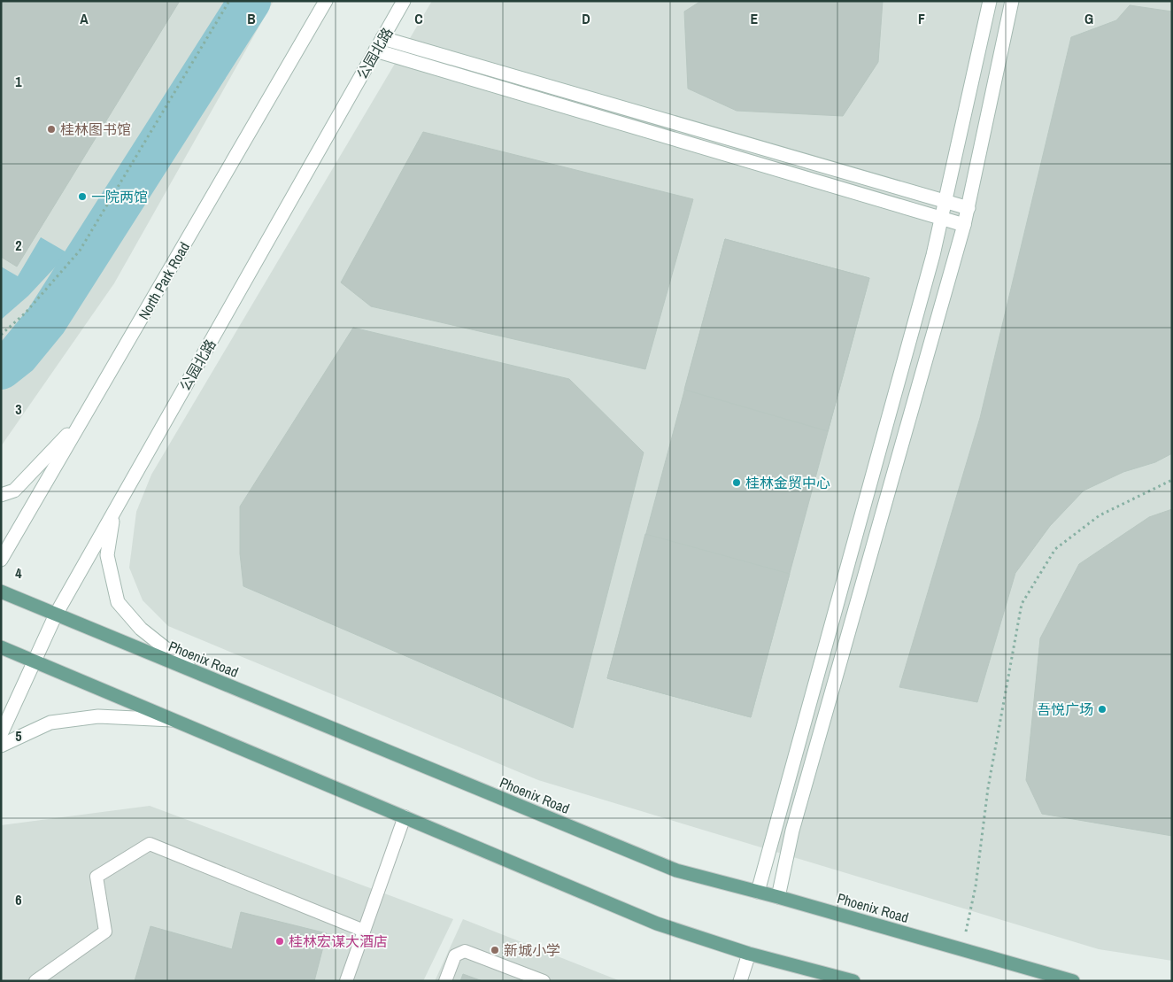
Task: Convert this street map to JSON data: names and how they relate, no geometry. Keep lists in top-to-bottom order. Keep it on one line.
{"streets":{"main road":["Phoenix Road"],"street":["公园北路","North Park Road"]},"crossings":[["公园北路","Phoenix Road"]],"places":["桂林图书馆","一院两馆","桂林金贸中心","吾悦广场","桂林宏谋大酒店","新城小学"],"grid":{"columns":["A","B","C","D","E","F","G"],"rows":["1","2","3","4","5","6"]}}
